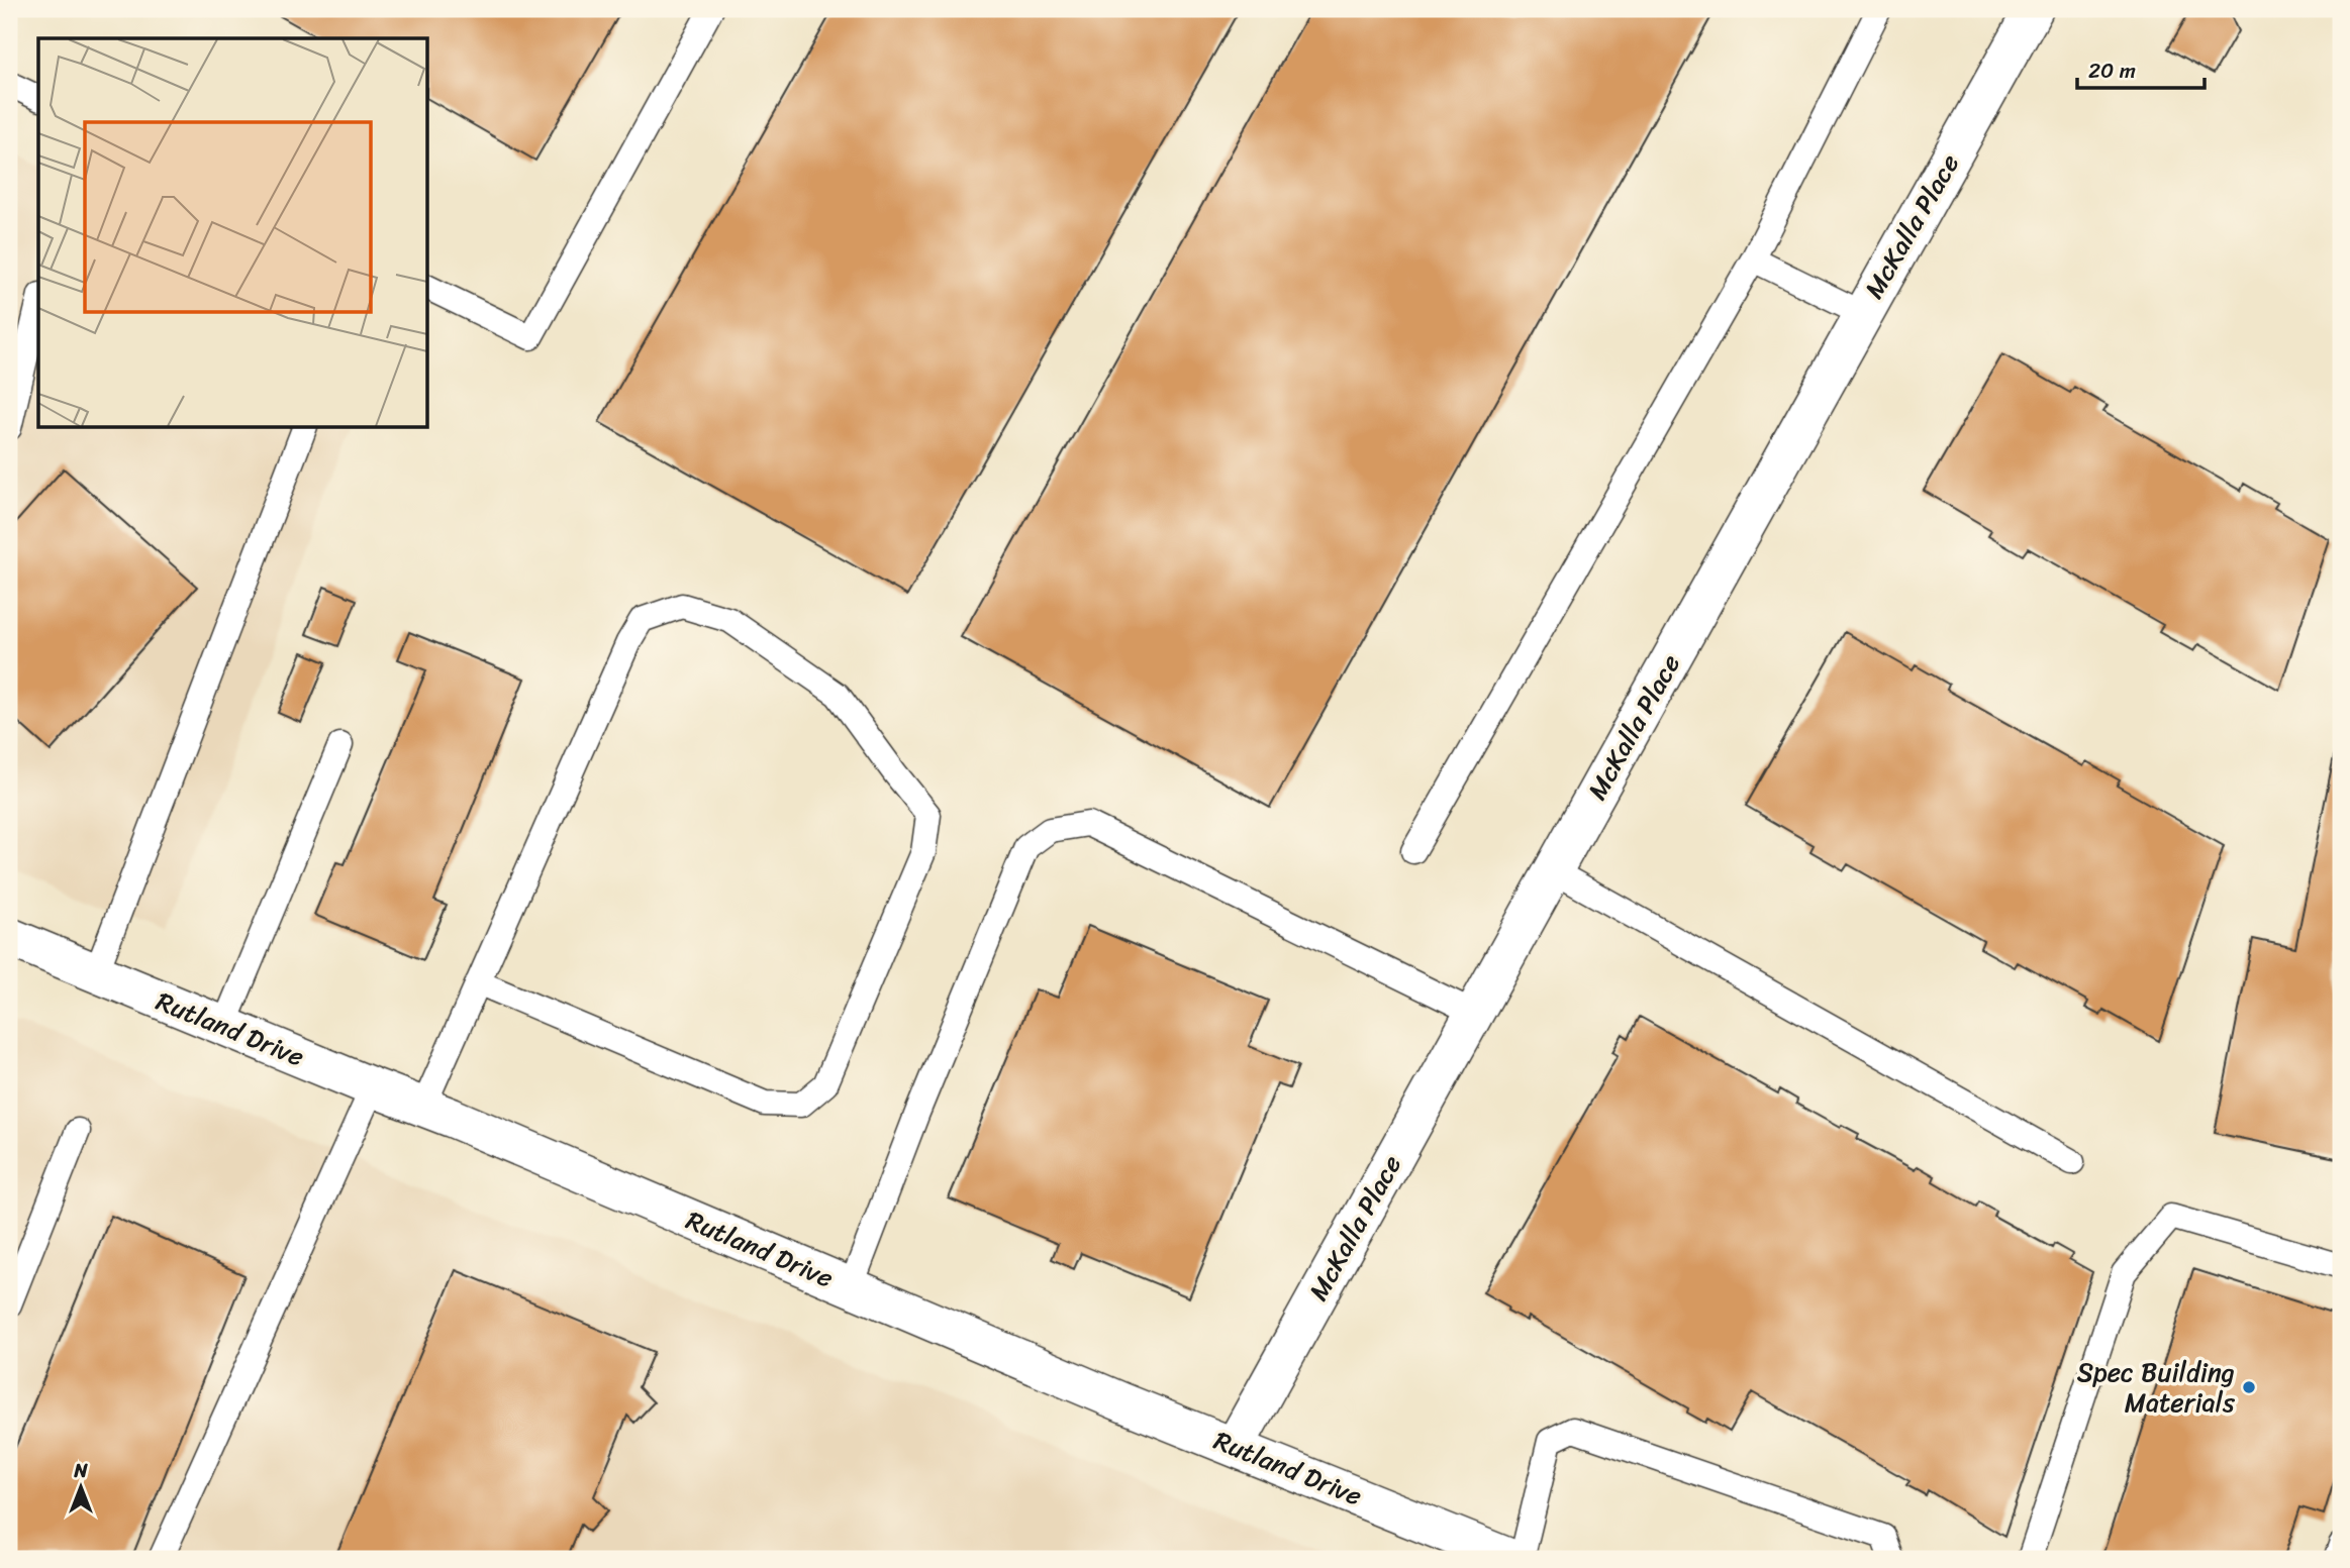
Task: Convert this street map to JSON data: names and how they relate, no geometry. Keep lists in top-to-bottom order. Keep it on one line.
{"streets":{"street":["McKalla Place","Rutland Drive"]},"crossings":[["McKalla Place","Rutland Drive"]],"places":["Spec Building Materials"],"scale_bar":"20 m","north":"top"}
